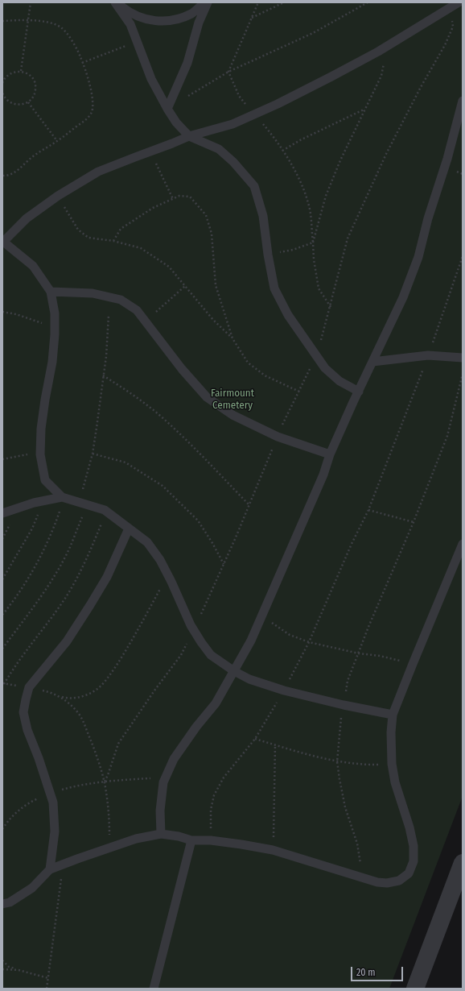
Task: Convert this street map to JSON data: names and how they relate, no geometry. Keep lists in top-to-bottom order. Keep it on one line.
{"parks":["Fairmount Cemetery"],"scale_bar":"20 m"}
